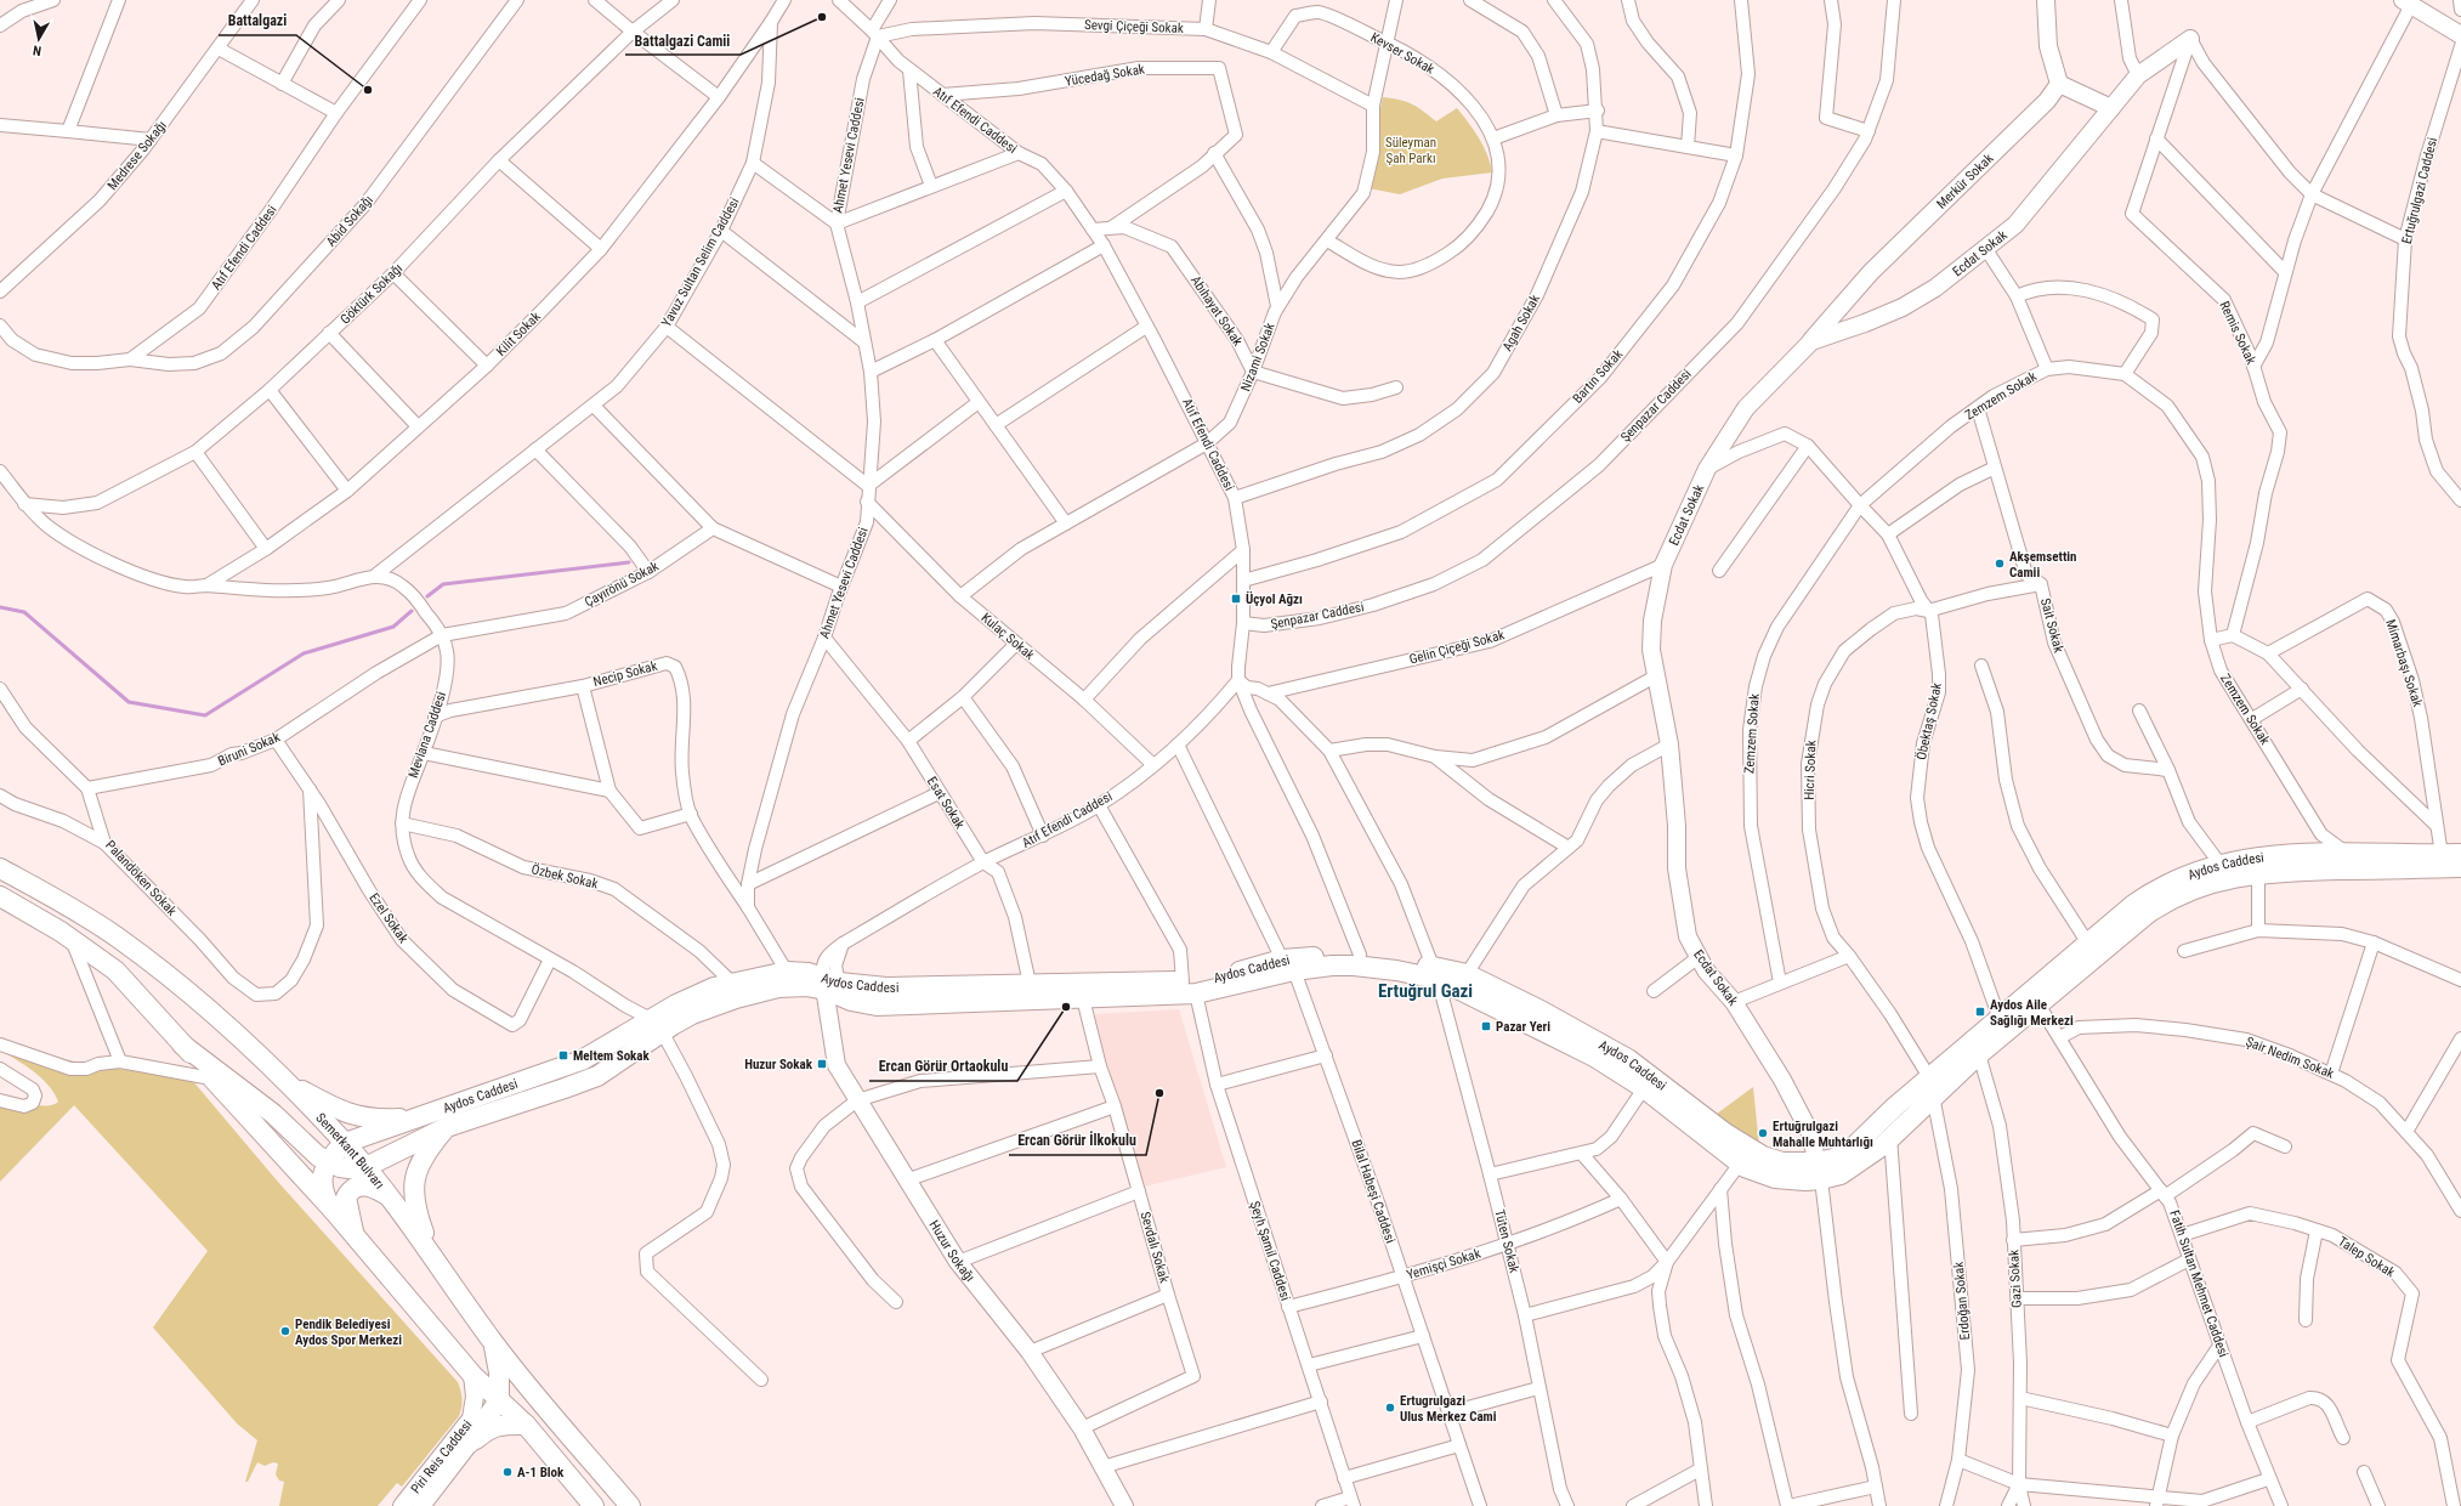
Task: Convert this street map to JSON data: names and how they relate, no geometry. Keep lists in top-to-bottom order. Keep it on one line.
{"streets":{"main road":["Aydos Caddesi","Semerkant Bulvarı"],"street":["Sevgi Çiçeği Sokak","Kevser Sokak","Yücedağ Sokak","Atıf Efendi Caddesi","Medrese Sokağı","Ahmet Yesevi Caddesi","Merkür Sokak","Ertuğrulgazi Caddesi","Abid Sokağı","Ecdat Sokak","Yavuz Sultan Selim Caddesi","Göktürk Sokağı","Abıhayat Sokak","Agah Sokak","Remis Sokak","Kilit Sokak","Nizami Sokak","Bartın Sokak","Zemzem Sokak","Şenpazar Caddesi","Çayırönü Sokak","Sait Sokak","Kulaç Sokak","Gelin Çiçeği Sokak","Mimarbaşı Sokak","Necip Sokak","Öbektaş Sokak","Mevlana Caddesi","Biruni Sokak","Hicri Sokak","Esat Sokak","Özbek Sokak","Palandöken Sokak","Ezel Sokak","Şair Nedim Sokak","Bilal Habeşi Caddesi","Tüten Sokak","Sevdalı Sokak","Huzur Sokağı","Şeyh Şamil Caddesi","Talep Sokak","Yemişçi Sokak","Gazi Sokak","Fatih Sultan Mehmet Caddesi","Erdoğan Sokak","Piri Reis Caddesi"]},"crossings":[["Sevgi Çiçeği Sokak","Kevser Sokak"],["Sevgi Çiçeği Sokak","Atıf Efendi Caddesi"],["Sevgi Çiçeği Sokak","Ahmet Yesevi Caddesi"],["Sevgi Çiçeği Sokak","Nizami Sokak"],["Kevser Sokak","Nizami Sokak"],["Yücedağ Sokak","Atıf Efendi Caddesi"],["Yücedağ Sokak","Abıhayat Sokak"],["Atıf Efendi Caddesi","Ahmet Yesevi Caddesi"],["Atıf Efendi Caddesi","Abid Sokağı"],["Atıf Efendi Caddesi","Abıhayat Sokak"],["Atıf Efendi Caddesi","Agah Sokak"],["Atıf Efendi Caddesi","Nizami Sokak"],["Atıf Efendi Caddesi","Bartın Sokak"],["Atıf Efendi Caddesi","Şenpazar Caddesi"],["Atıf Efendi Caddesi","Kulaç Sokak"],["Atıf Efendi Caddesi","Esat Sokak"],["Atıf Efendi Caddesi","Aydos Caddesi"],["Atıf Efendi Caddesi","Tüten Sokak"],["Atıf Efendi Caddesi","Huzur Sokağı"],["Atıf Efendi Caddesi","Şeyh Şamil Caddesi"],["Ahmet Yesevi Caddesi","Kulaç Sokak"],["Ahmet Yesevi Caddesi","Necip Sokak"],["Ahmet Yesevi Caddesi","Esat Sokak"],["Merkür Sokak","Ecdat Sokak"],["Ecdat Sokak","Remis Sokak"],["Ecdat Sokak","Gelin Çiçeği Sokak"],["Ecdat Sokak","Öbektaş Sokak"],["Ecdat Sokak","Aydos Caddesi"],["Yavuz Sultan Selim Caddesi","Kilit Sokak"],["Yavuz Sultan Selim Caddesi","Mevlana Caddesi"],["Abıhayat Sokak","Nizami Sokak"],["Nizami Sokak","Kulaç Sokak"],["Zemzem Sokak","Sait Sokak"],["Zemzem Sokak","Öbektaş Sokak"],["Zemzem Sokak","Aydos Caddesi"],["Çayırönü Sokak","Mevlana Caddesi"],["Çayırönü Sokak","Biruni Sokak"],["Sait Sokak","Hicri Sokak"],["Gelin Çiçeği Sokak","Tüten Sokak"],["Mimarbaşı Sokak","Aydos Caddesi"],["Necip Sokak","Mevlana Caddesi"],["Öbektaş Sokak","Hicri Sokak"],["Öbektaş Sokak","Aydos Caddesi"],["Mevlana Caddesi","Biruni Sokak"],["Mevlana Caddesi","Aydos Caddesi"],["Mevlana Caddesi","Özbek Sokak"],["Mevlana Caddesi","Ezel Sokak"],["Biruni Sokak","Palandöken Sokak"],["Biruni Sokak","Ezel Sokak"],["Hicri Sokak","Aydos Caddesi"],["Hicri Sokak","Erdoğan Sokak"],["Esat Sokak","Aydos Caddesi"],["Aydos Caddesi","Özbek Sokak"],["Aydos Caddesi","Semerkant Bulvarı"],["Aydos Caddesi","Bilal Habeşi Caddesi"],["Aydos Caddesi","Tüten Sokak"],["Aydos Caddesi","Sevdalı Sokak"],["Aydos Caddesi","Huzur Sokağı"],["Aydos Caddesi","Şeyh Şamil Caddesi"],["Aydos Caddesi","Gazi Sokak"],["Aydos Caddesi","Fatih Sultan Mehmet Caddesi"],["Aydos Caddesi","Erdoğan Sokak"],["Palandöken Sokak","Ezel Sokak"],["Şair Nedim Sokak","Fatih Sultan Mehmet Caddesi"],["Bilal Habeşi Caddesi","Yemişçi Sokak"],["Tüten Sokak","Yemişçi Sokak"],["Sevdalı Sokak","Huzur Sokağı"],["Şeyh Şamil Caddesi","Yemişçi Sokak"],["Talep Sokak","Fatih Sultan Mehmet Caddesi"]],"districts":["Ertuğrul Gazi"],"parks":["Süleyman Şah Parkı"],"places":{"other":["Battalgazi Camii","Battalgazi","Akşemsettin Camii","Ercan Görür Ortaokulu","Ercan Görür İlkokulu","Ertuğrulgazi Mahalle Muhtarlığı","Pendik Belediyesi Aydos Spor Merkezi","Ertugrulgazi Ulus Merkez Cami","A-1 Blok"],"transit":["Üçyol Ağzı","Aydos Aile Sağlığı Merkezi","Pazar Yeri","Meltem Sokak","Huzur Sokak"]},"north":"bottom"}
